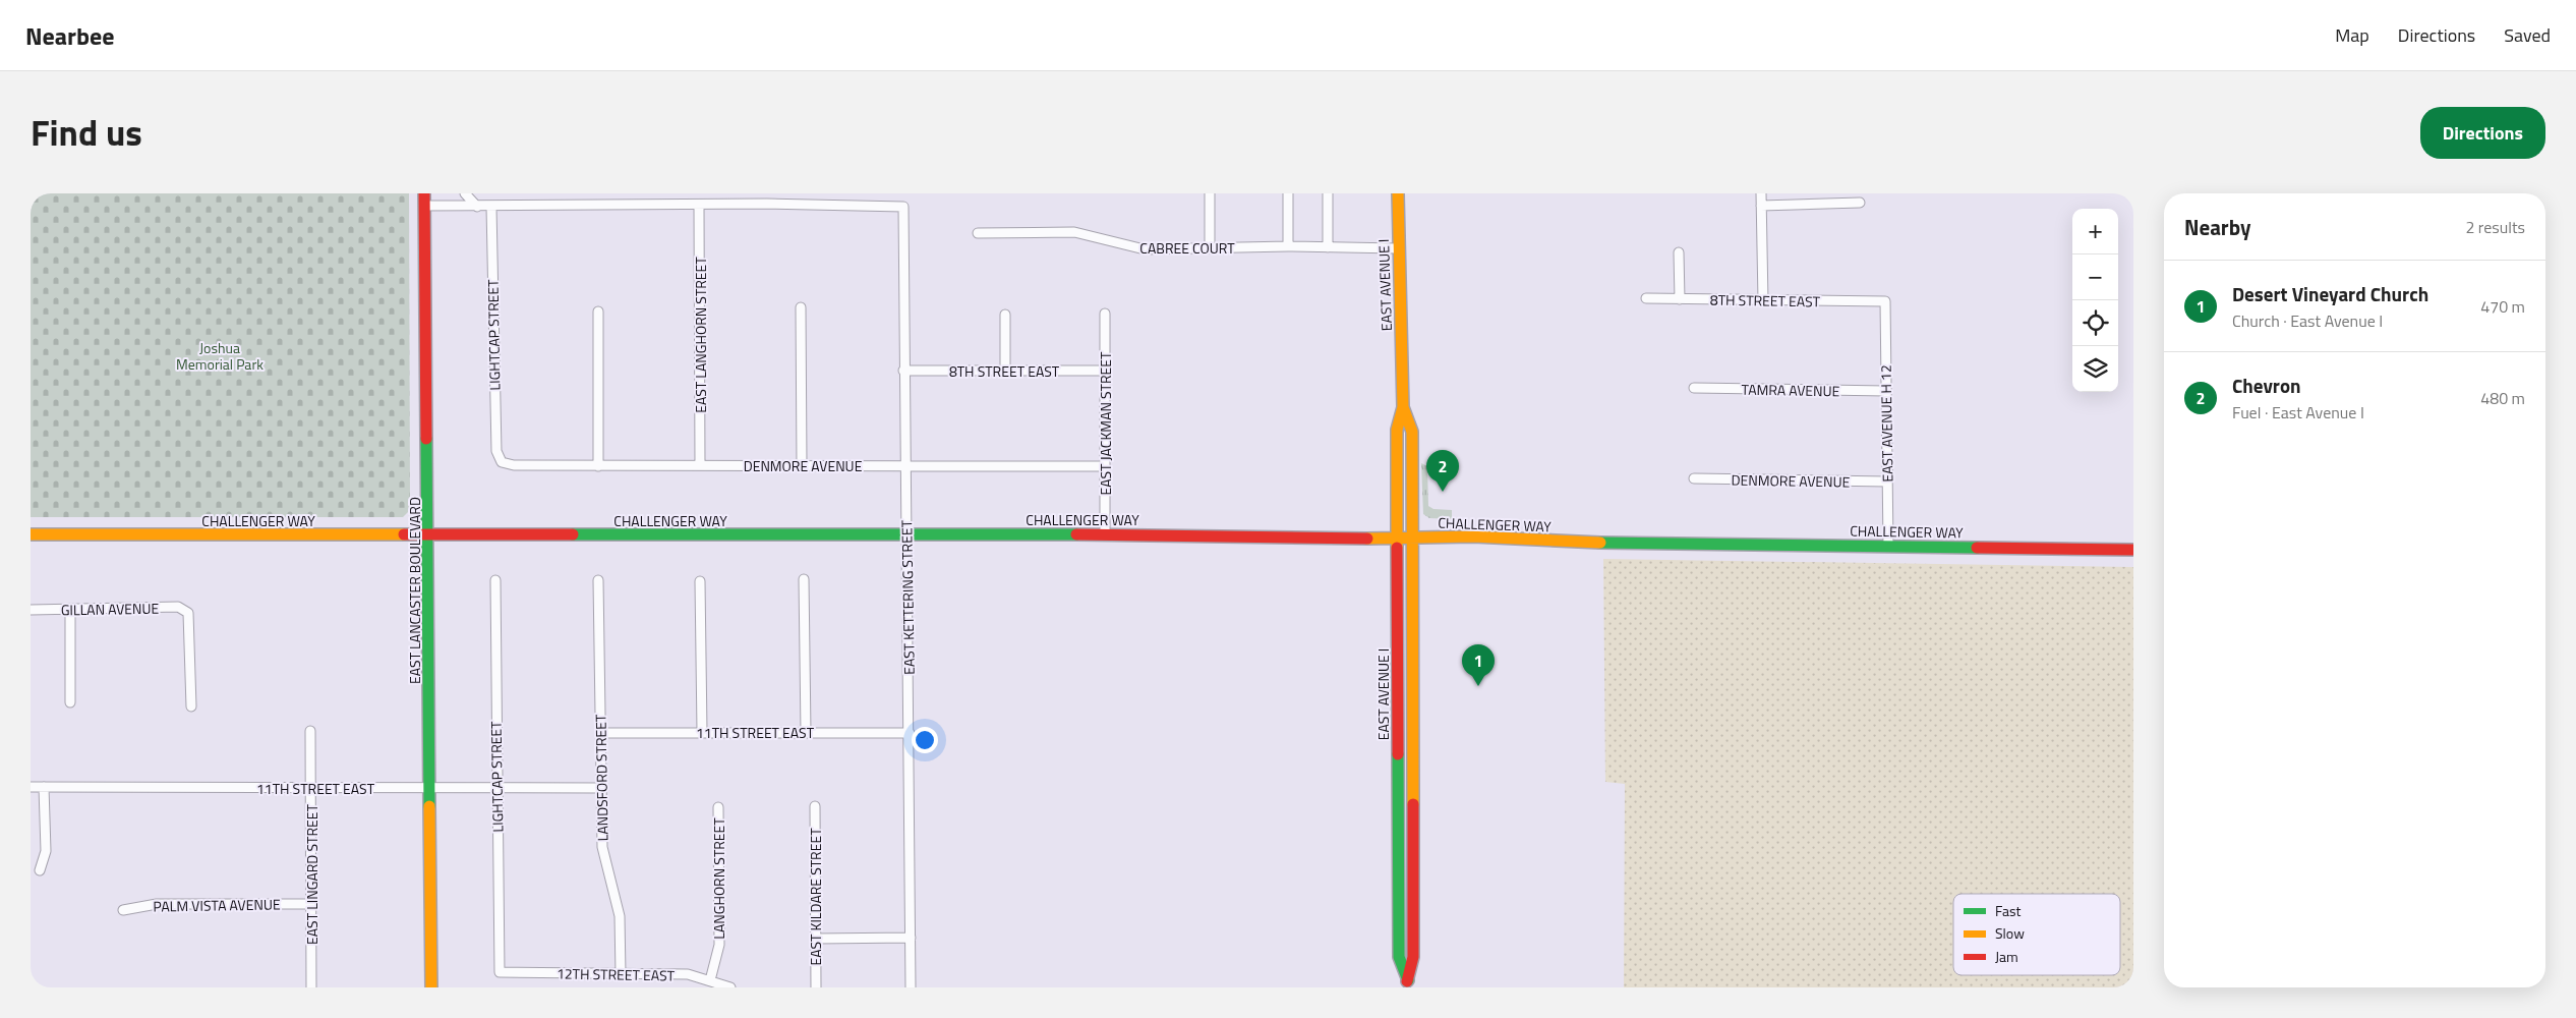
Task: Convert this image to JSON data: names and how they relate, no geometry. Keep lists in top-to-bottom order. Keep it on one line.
{"streets":{"main road":["EAST AVENUE I","CHALLENGER WAY","EAST LANCASTER BOULEVARD"],"street":["CABREE COURT","8TH STREET EAST","LIGHTCAP STREET","EAST LANGHORN STREET","TAMRA AVENUE","EAST JACKMAN STREET","EAST AVENUE H 12","DENMORE AVENUE","EAST KETTERING STREET","GILLAN AVENUE","11TH STREET EAST","LANDSFORD STREET","EAST LINGARD STREET","LANGHORN STREET","EAST KILDARE STREET","PALM VISTA AVENUE","12TH STREET EAST"]},"crossings":[["CABREE COURT","EAST AVENUE I"],["EAST AVENUE I","CHALLENGER WAY"],["8TH STREET EAST","EAST JACKMAN STREET"],["8TH STREET EAST","EAST AVENUE H 12"],["8TH STREET EAST","EAST KETTERING STREET"],["LIGHTCAP STREET","DENMORE AVENUE"],["LIGHTCAP STREET","11TH STREET EAST"],["LIGHTCAP STREET","12TH STREET EAST"],["EAST LANGHORN STREET","DENMORE AVENUE"],["TAMRA AVENUE","EAST AVENUE H 12"],["EAST JACKMAN STREET","DENMORE AVENUE"],["EAST JACKMAN STREET","CHALLENGER WAY"],["EAST AVENUE H 12","DENMORE AVENUE"],["EAST AVENUE H 12","CHALLENGER WAY"],["DENMORE AVENUE","EAST KETTERING STREET"],["CHALLENGER WAY","EAST LANCASTER BOULEVARD"],["CHALLENGER WAY","EAST KETTERING STREET"],["EAST LANCASTER BOULEVARD","11TH STREET EAST"],["EAST KETTERING STREET","11TH STREET EAST"],["11TH STREET EAST","LANDSFORD STREET"],["11TH STREET EAST","EAST LINGARD STREET"],["LANDSFORD STREET","12TH STREET EAST"],["EAST LINGARD STREET","PALM VISTA AVENUE"],["LANGHORN STREET","12TH STREET EAST"]],"parks":["Joshua Memorial Park"],"legend":["Fast","Slow","Jam"],"page":{"header":"Nearbee","nav":["Map","Directions","Saved"],"title":"Find us","buttons":"Directions","heading":["Nearby","2 results"],"map_buttons":["+","−"],"list":[{"mark":"1","name":"Desert Vineyard Church","note":"Church · East Avenue I","value":"470 m"},{"mark":"2","name":"Chevron","note":"Fuel · East Avenue I","value":"480 m"}],"pins":["2","1"]}}
